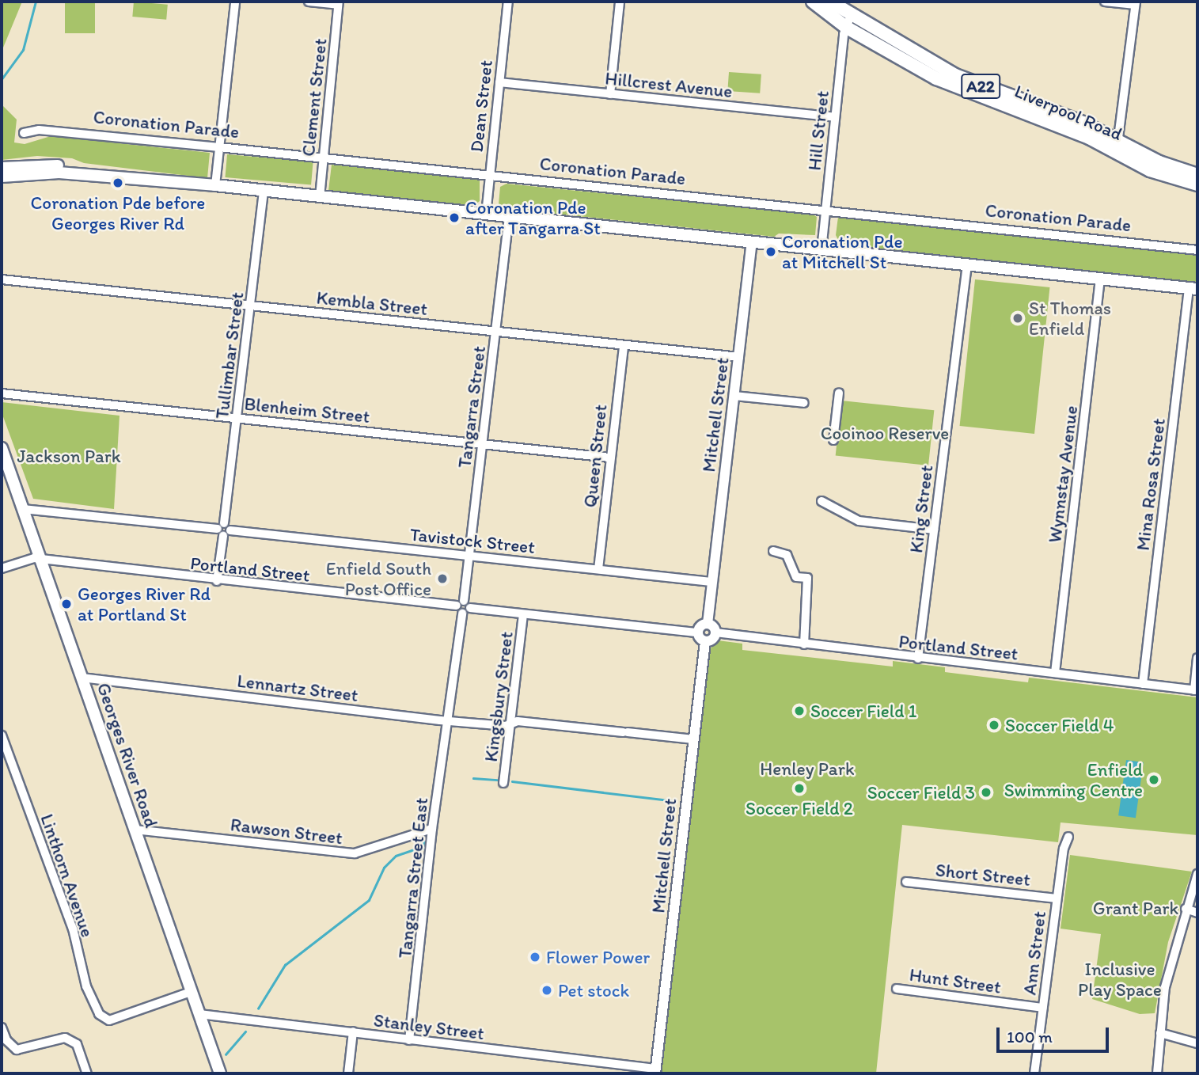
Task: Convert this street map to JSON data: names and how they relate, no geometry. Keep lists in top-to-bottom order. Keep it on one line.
{"streets":{"highway":["A22","Liverpool Road"],"main road":["Georges River Road"],"street":["Hillcrest Avenue","Clement Street","Dean Street","Coronation Parade","Hill Street","Kembla Street","Tullimbar Street","Tangarra Street","Blenheim Street","Mitchell Street","Queen Street","Wynnstay Avenue","Mina Rosa Street","King Street","Tavistock Street","Portland Street","Lennartz Street","Kingsbury Street","Rawson Street","Short Street","Linthorn Avenue","Tangarra Street East","Ann Street","Hunt Street","Stanley Street"]},"crossings":[["Hillcrest Avenue","Dean Street"],["Hillcrest Avenue","Hill Street"],["Clement Street","Coronation Parade"],["Dean Street","Coronation Parade"],["Liverpool Road","Hill Street"],["Coronation Parade","Hill Street"],["Kembla Street","Tullimbar Street"],["Kembla Street","Tangarra Street"],["Kembla Street","Mitchell Street"],["Kembla Street","Queen Street"],["Tullimbar Street","Blenheim Street"],["Tangarra Street","Blenheim Street"],["Tangarra Street","Tavistock Street"],["Tangarra Street","Portland Street"],["Blenheim Street","Queen Street"],["Mitchell Street","Tavistock Street"],["Mitchell Street","Portland Street"],["Mitchell Street","Lennartz Street"],["Mitchell Street","Stanley Street"],["Queen Street","Tavistock Street"],["Wynnstay Avenue","Portland Street"],["Mina Rosa Street","Portland Street"],["King Street","Portland Street"],["Portland Street","Georges River Road"],["Lennartz Street","Kingsbury Street"],["Lennartz Street","Georges River Road"],["Lennartz Street","Tangarra Street East"],["Georges River Road","Rawson Street"],["Georges River Road","Linthorn Avenue"],["Georges River Road","Stanley Street"],["Rawson Street","Tangarra Street East"],["Short Street","Ann Street"],["Tangarra Street East","Stanley Street"],["Ann Street","Hunt Street"]],"parks":["Cooinoo Reserve","Jackson Park","Henley Park","Grant Park","Inclusive Play Space"],"places":["Coronation Pde before Georges River Rd","Coronation Pde after Tangarra St","Coronation Pde at Mitchell St","St Thomas Enfield","Enfield South Post Office","Georges River Rd at Portland St","Soccer Field 1","Soccer Field 4","Enfield Swimming Centre","Soccer Field 2","Soccer Field 3","Flower Power","Pet stock"],"scale_bar":"100 m"}
